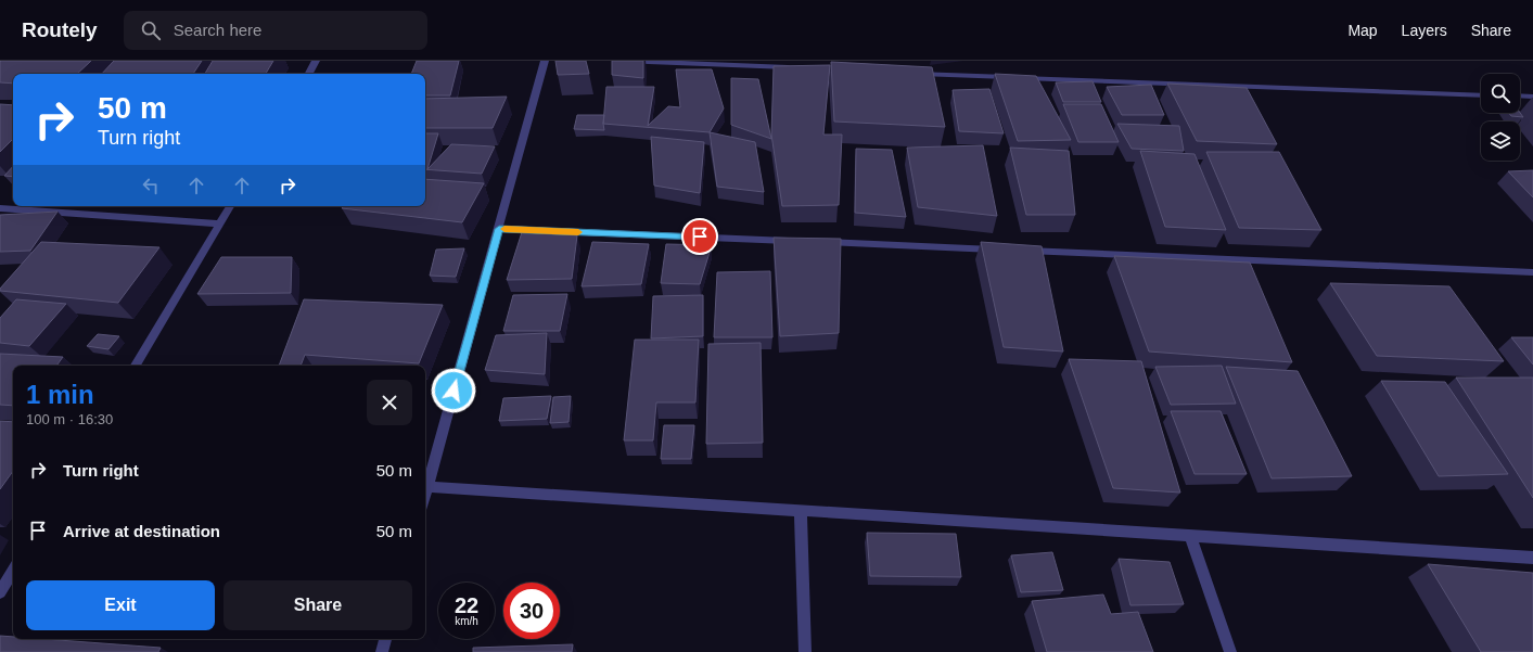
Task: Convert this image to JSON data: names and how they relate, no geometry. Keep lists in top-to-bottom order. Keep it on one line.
{"page":{"header":"Routely","search":"Search here","nav":["Map","Layers","Share"],"turn":["50 m","Turn right"],"heading":["1 min","100 m · 16:30"],"list":[{"name":"Turn right","value":"50 m"},{"name":"Arrive at destination","value":"50 m"}],"buttons":["Exit","Share"],"speed":"22 km/h","limit":"30"}}
